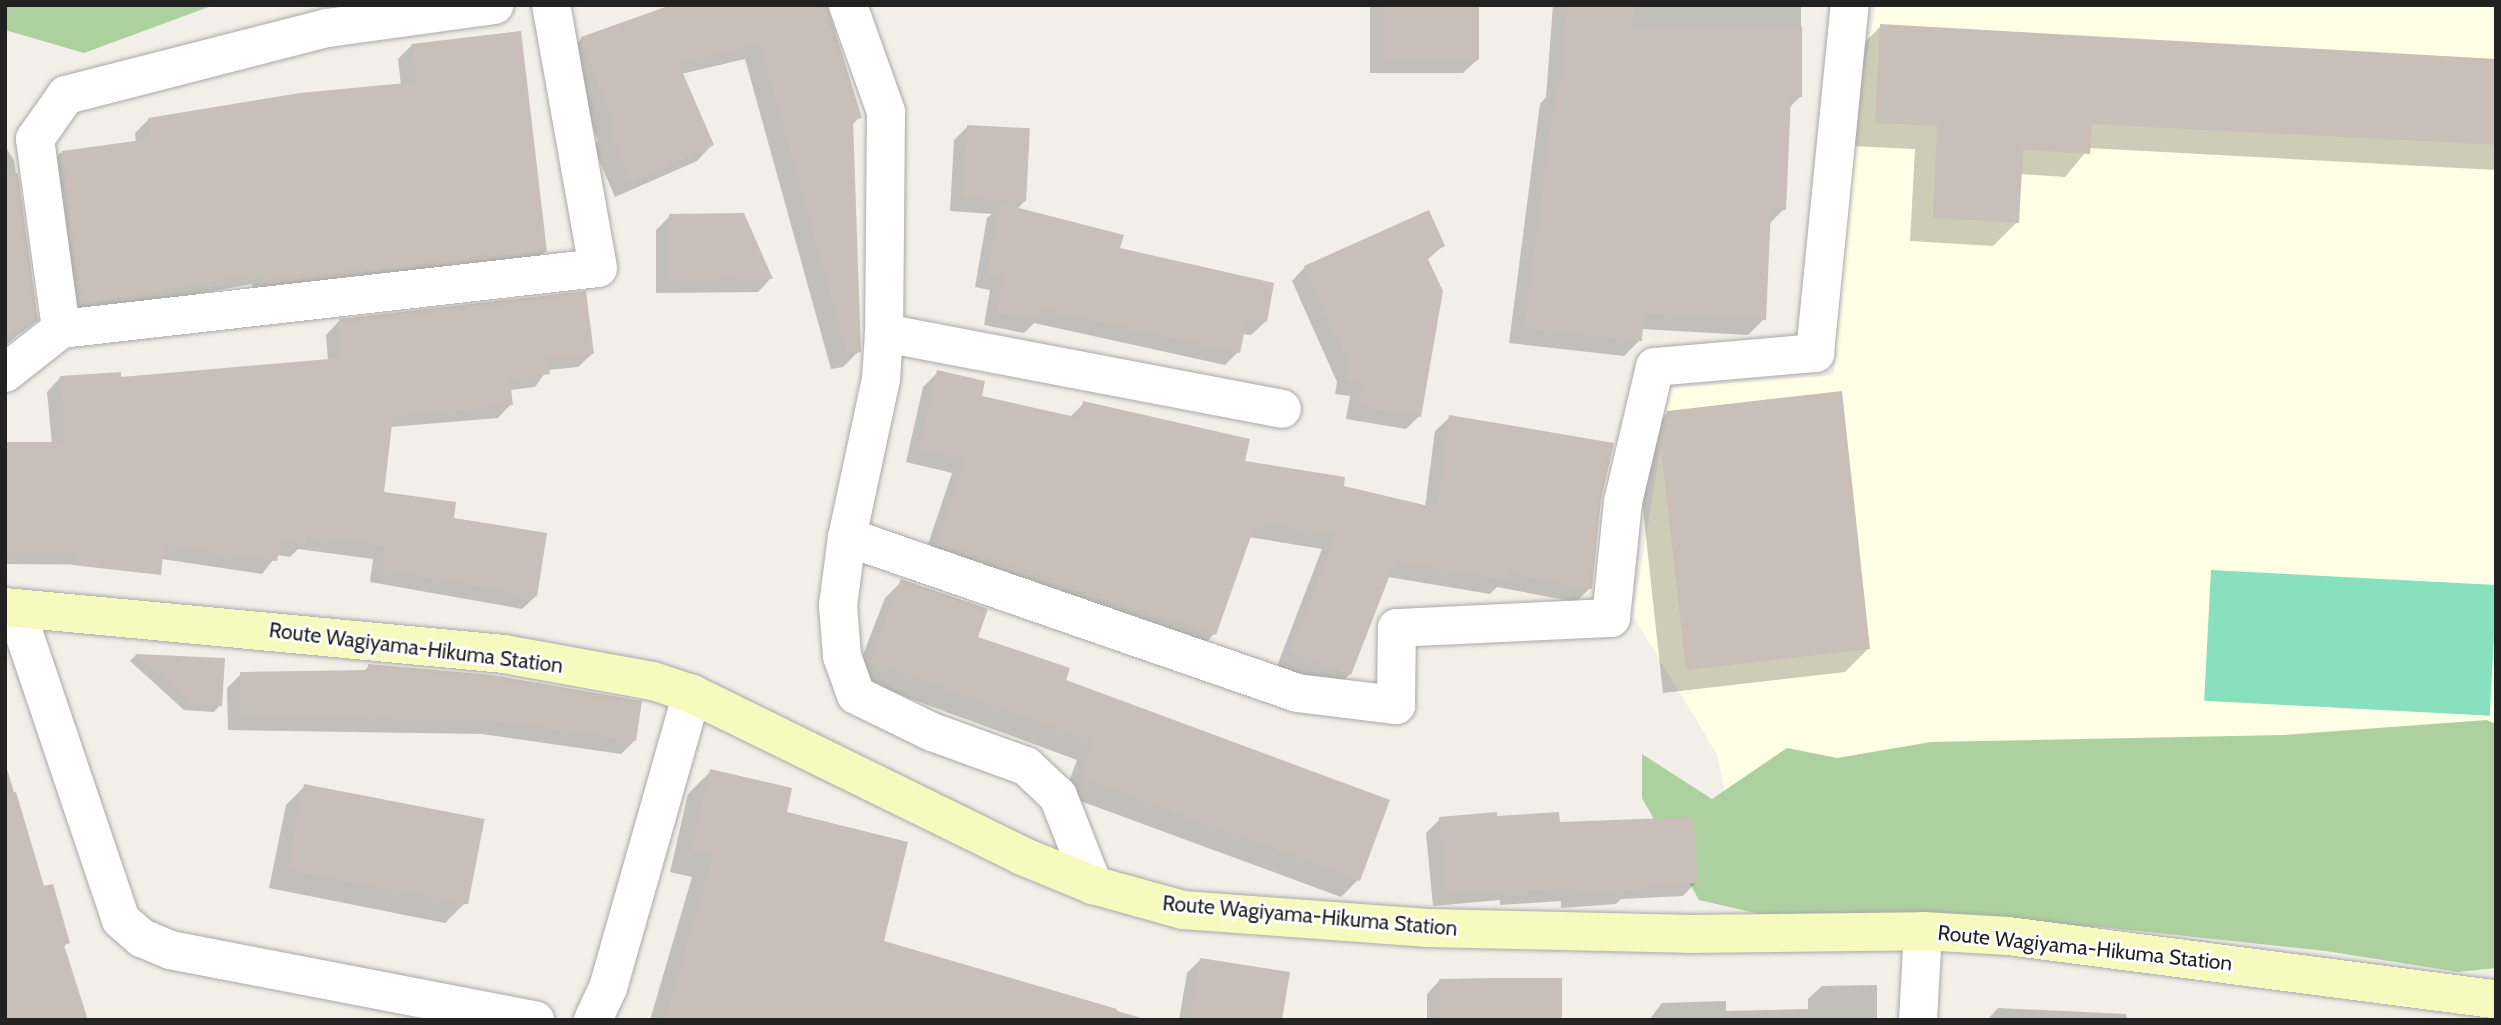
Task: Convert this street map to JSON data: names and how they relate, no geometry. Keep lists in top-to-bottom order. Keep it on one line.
{"streets":{"main road":["Route Wagiyama-Hikuma Station"]}}
